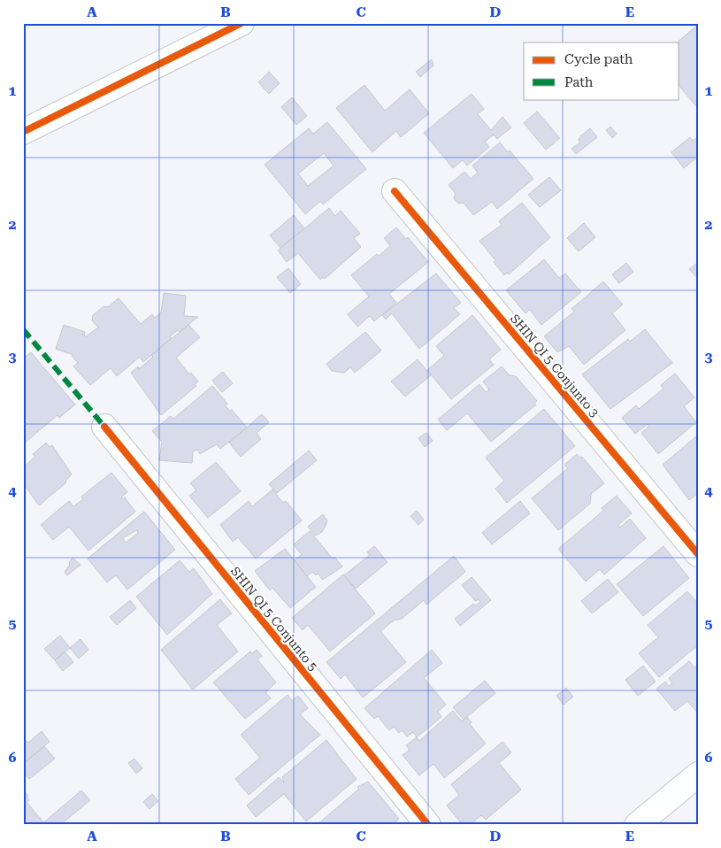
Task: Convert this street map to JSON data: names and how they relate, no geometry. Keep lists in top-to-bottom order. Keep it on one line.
{"streets":{"street":["SHIN QI 5 Conjunto 3","SHIN QI 5 Conjunto 5"]},"legend":["Cycle path","Path"],"grid":{"columns":["A","B","C","D","E"],"rows":["1","2","3","4","5","6"]}}
